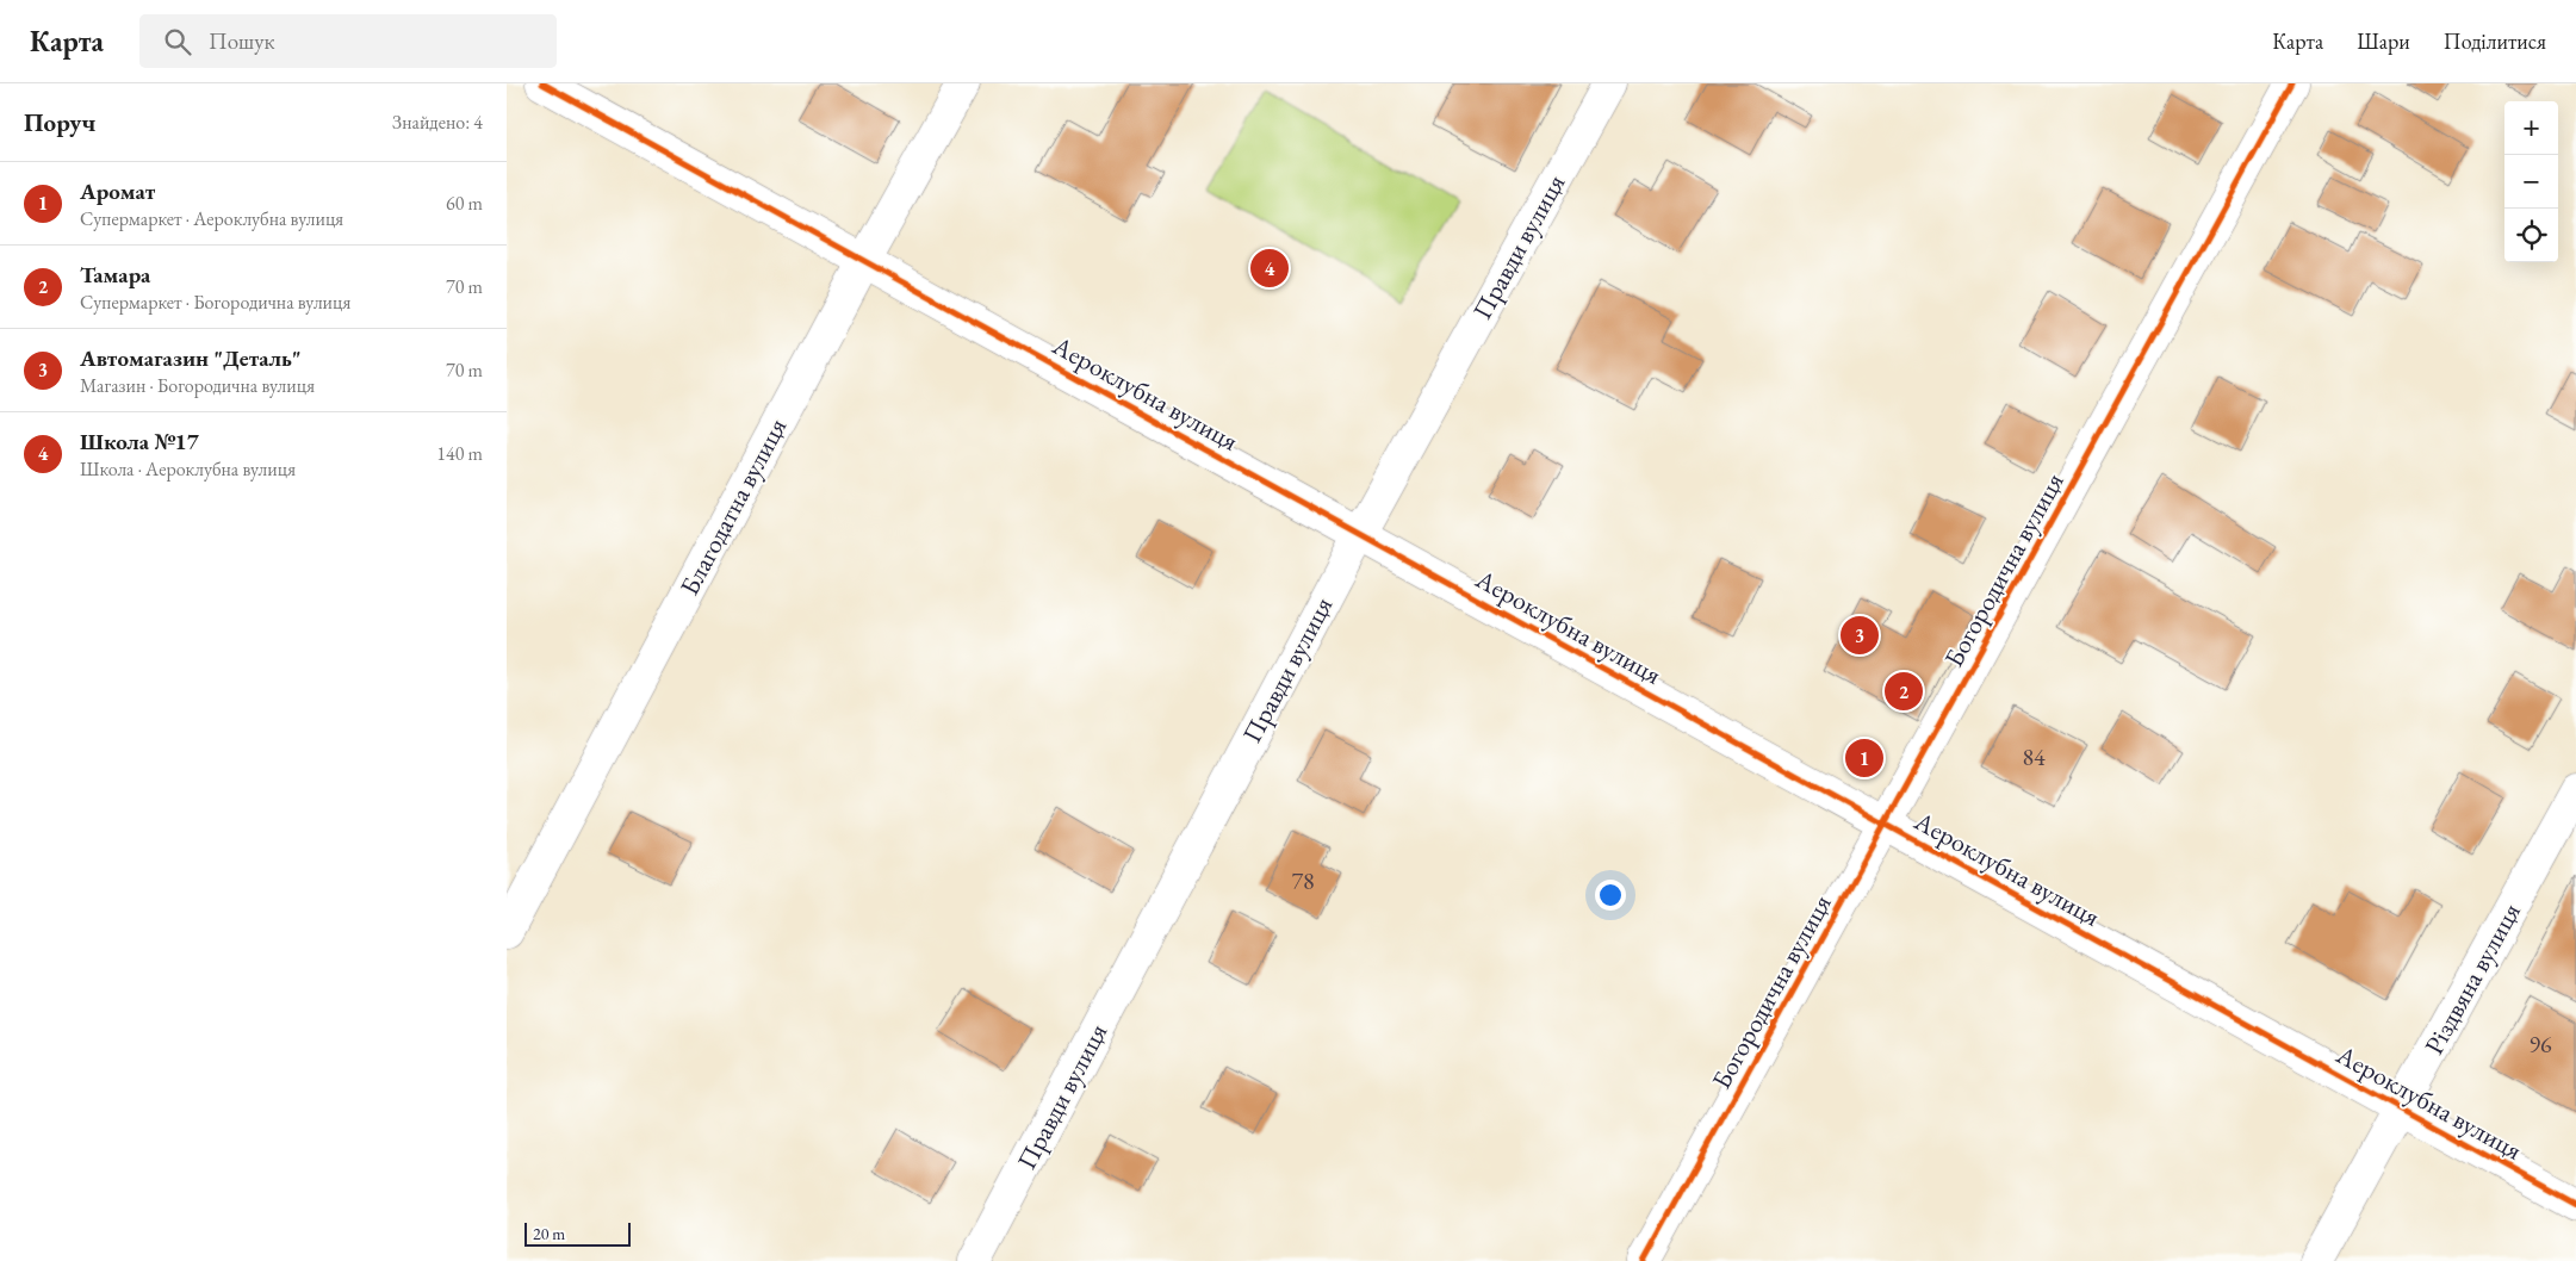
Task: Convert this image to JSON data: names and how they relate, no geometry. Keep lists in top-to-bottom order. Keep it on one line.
{"streets":{"street":["Правди вулиця","Аероклубна вулиця","Благодатна вулиця","Богородична вулиця","Різдвяна вулиця"]},"crossings":[["Правди вулиця","Аероклубна вулиця"],["Аероклубна вулиця","Благодатна вулиця"],["Аероклубна вулиця","Богородична вулиця"],["Аероклубна вулиця","Різдвяна вулиця"]],"house_numbers":["84","78","96"],"scale_bar":"20 m","page":{"header":"Карта","search":"Пошук","nav":["Карта","Шари","Поділитися"],"heading":["Поруч","Знайдено: 4"],"map_buttons":["+","−"],"list":[{"mark":"1","name":"Аромат","note":"Супермаркет · Аероклубна вулиця","value":"60 m"},{"mark":"2","name":"Тамара","note":"Супермаркет · Богородична вулиця","value":"70 m"},{"mark":"3","name":"Автомагазин \"Деталь\"","note":"Магазин · Богородична вулиця","value":"70 m"},{"mark":"4","name":"Школа №17","note":"Школа · Аероклубна вулиця","value":"140 m"}],"pins":["4","3","2","1"],"scale":"20 m"}}
